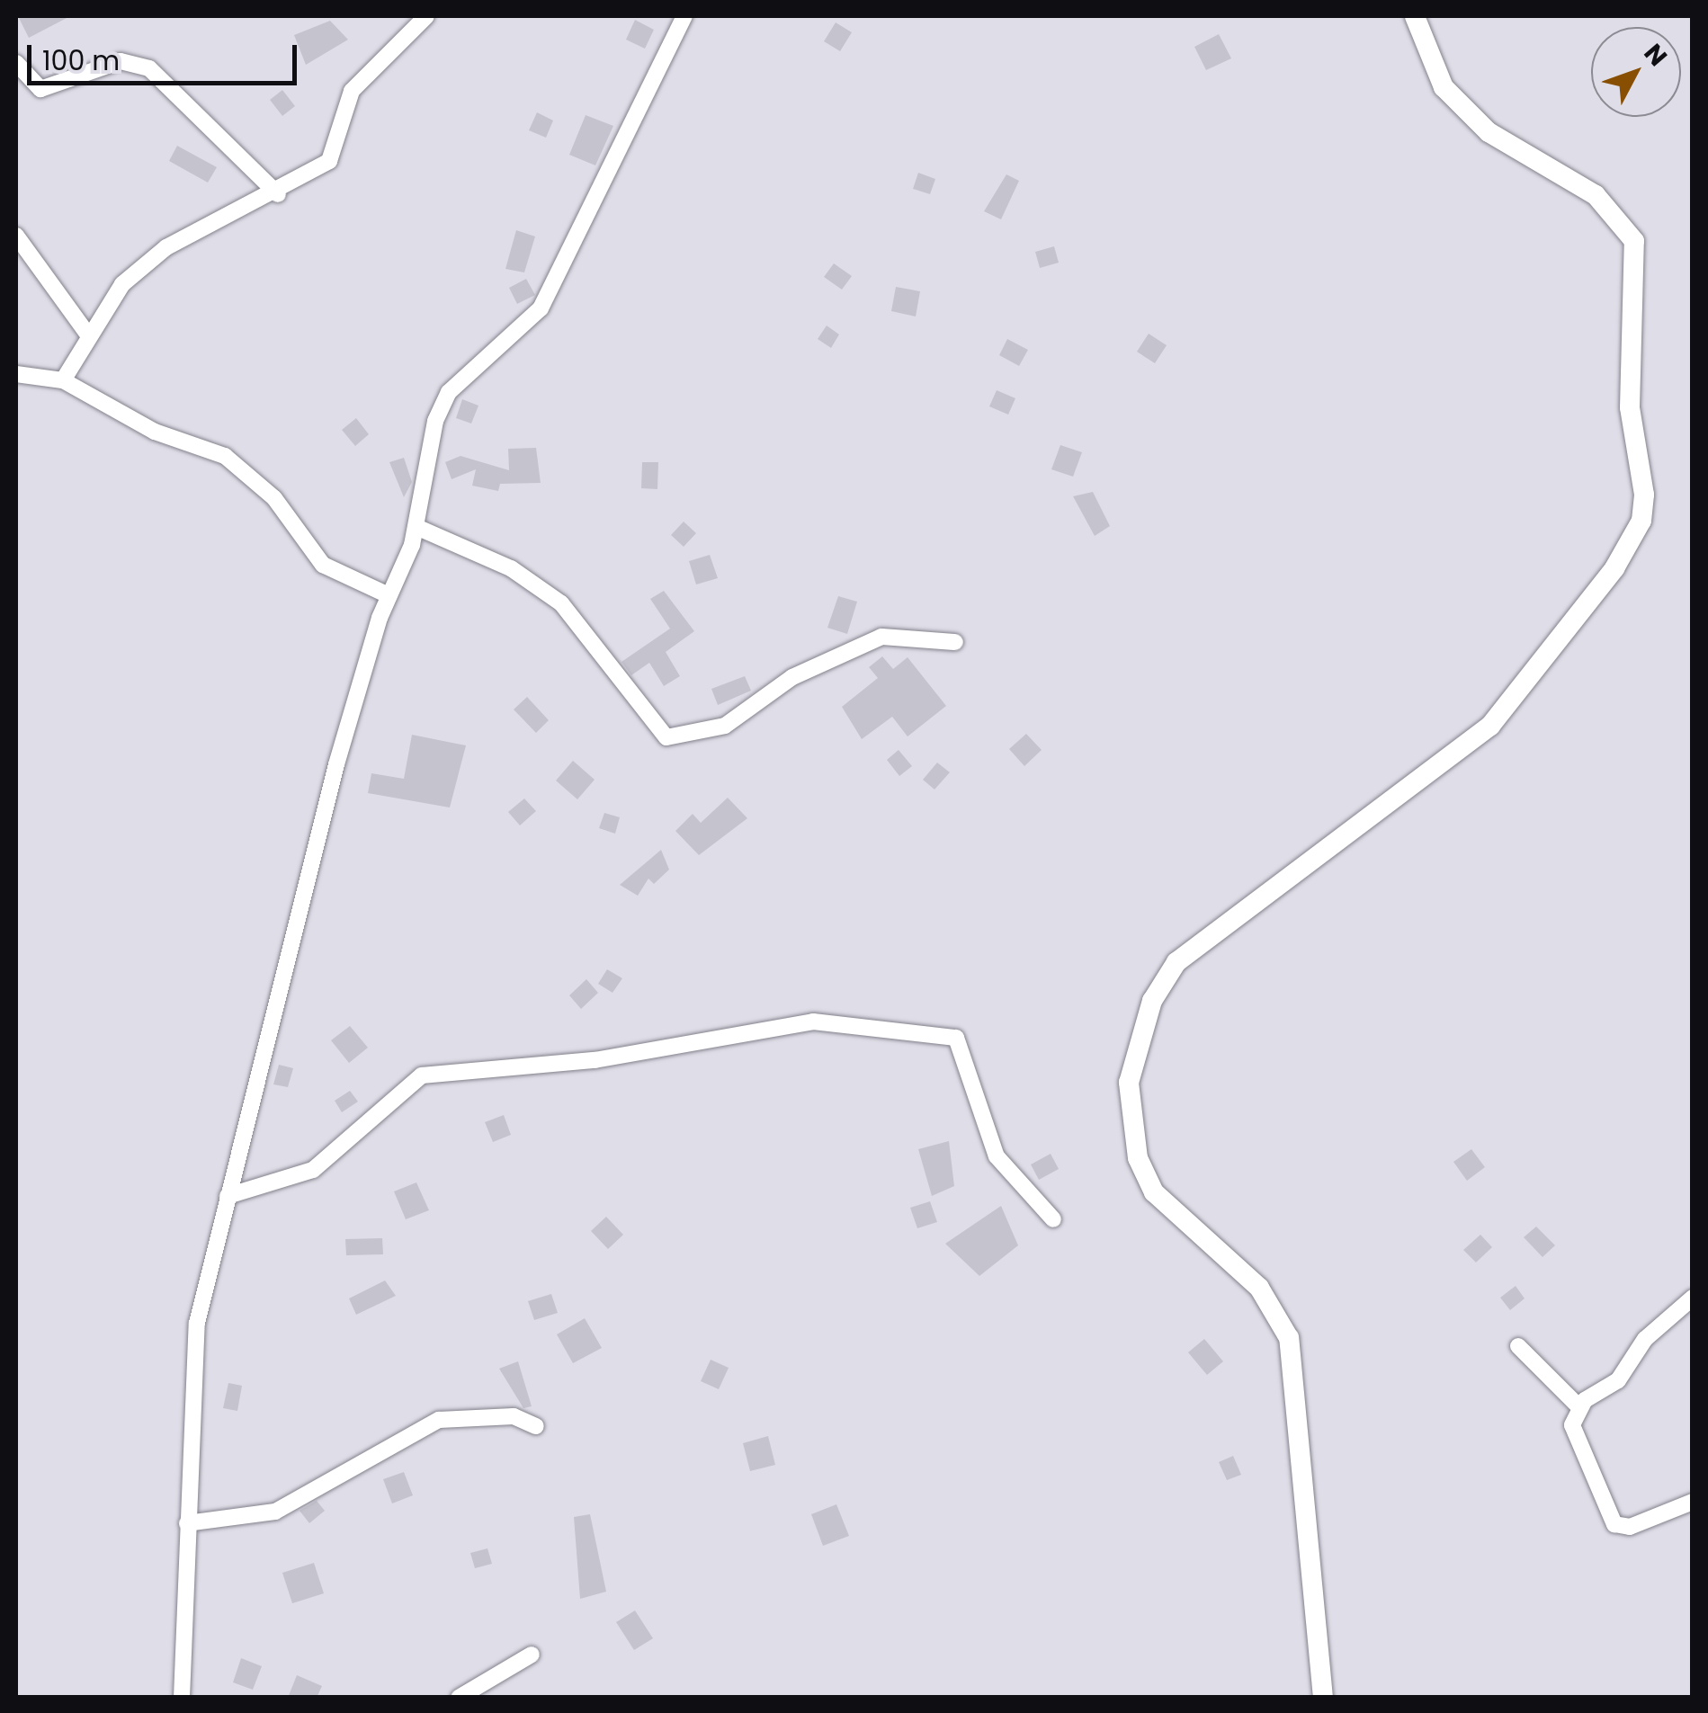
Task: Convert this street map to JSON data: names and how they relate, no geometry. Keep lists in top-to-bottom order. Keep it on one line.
{"scale_bar":"100 m","north":"top right"}
